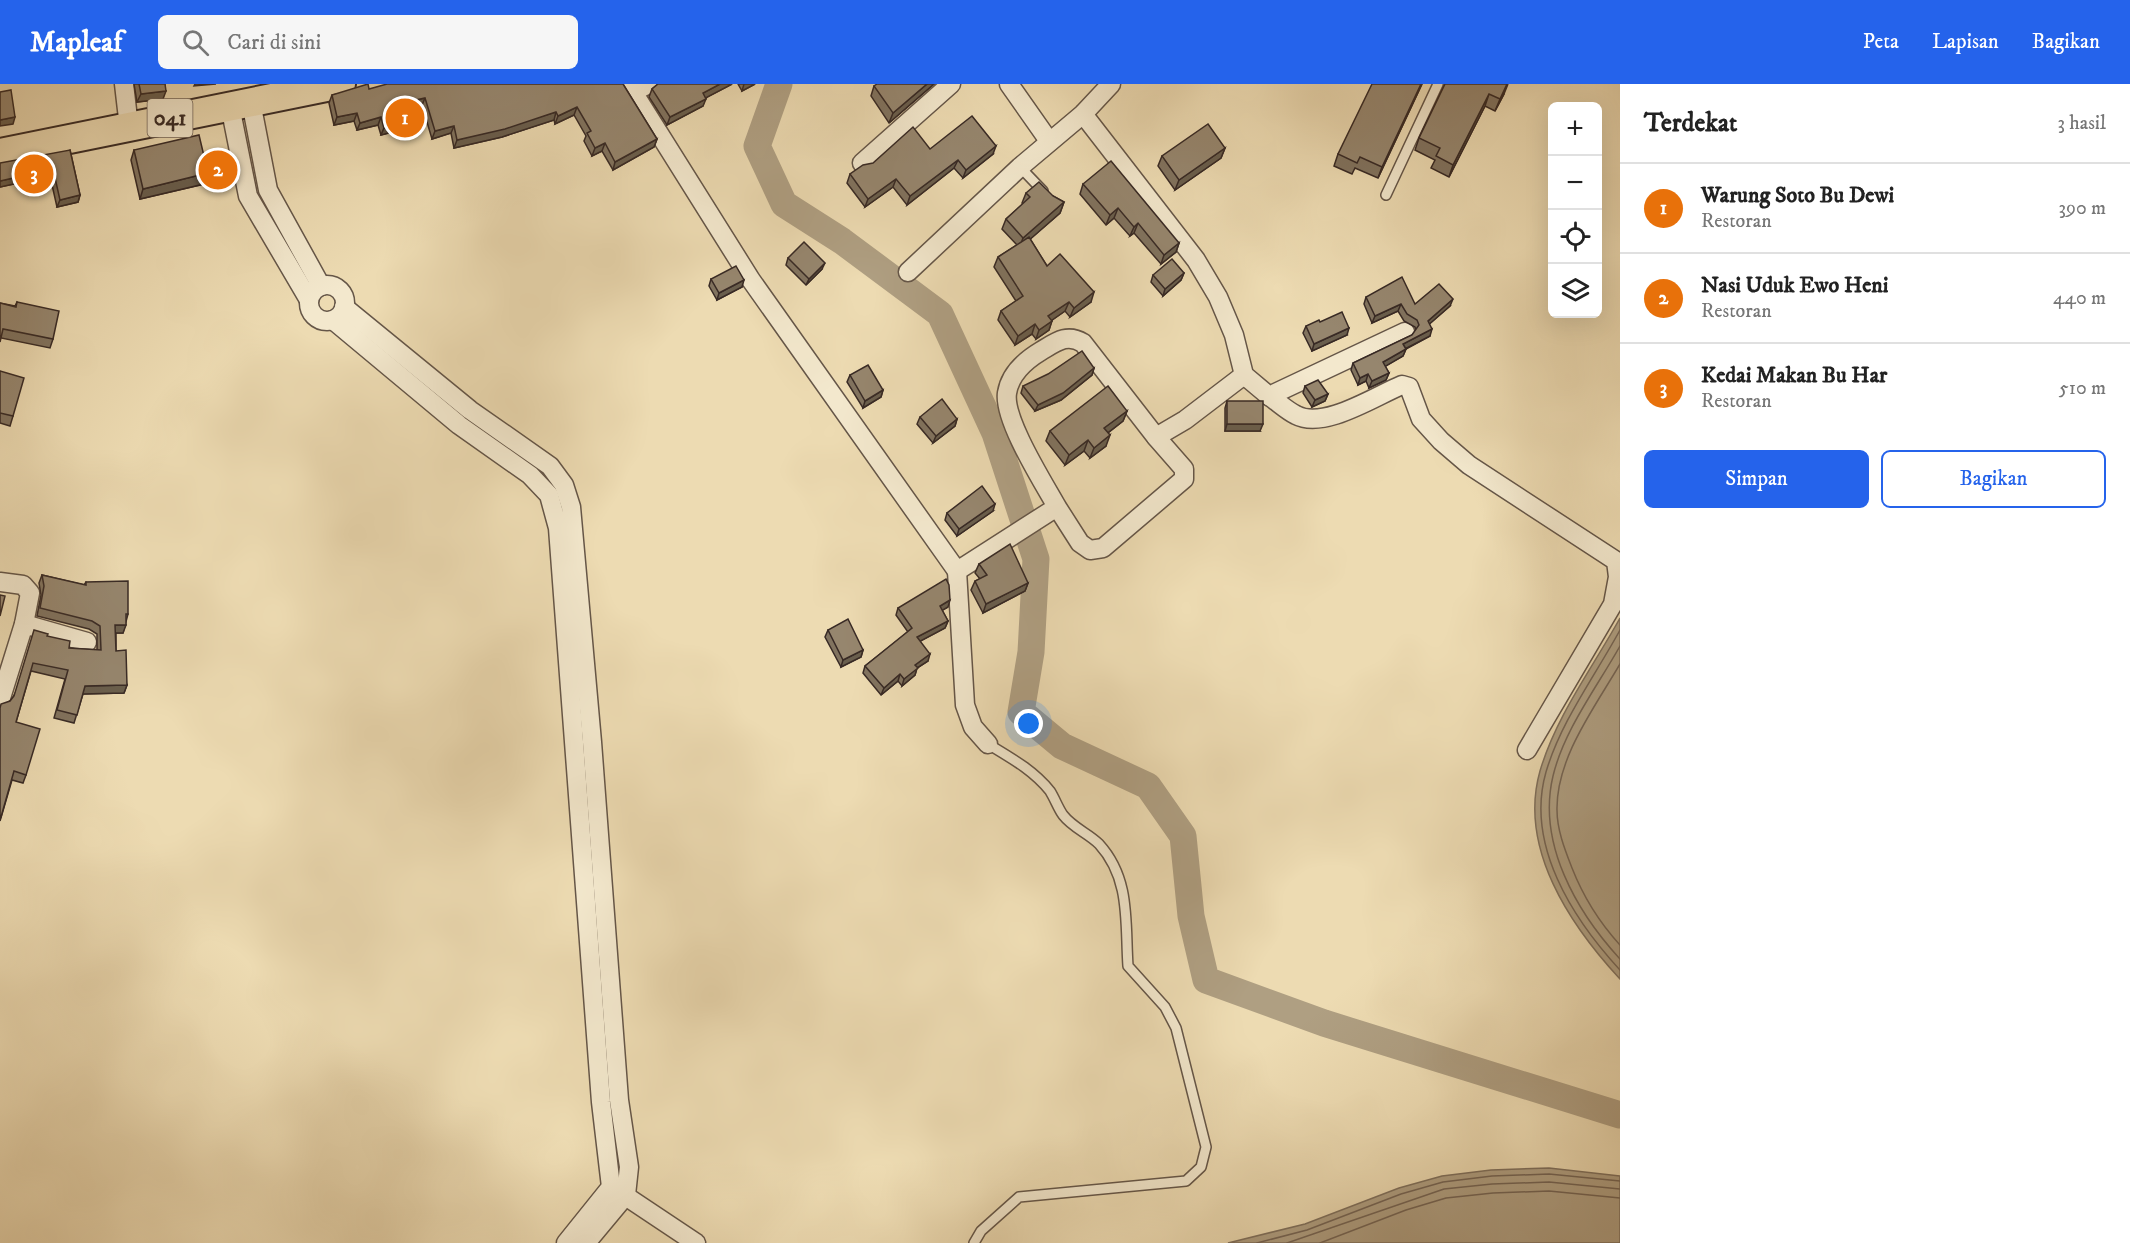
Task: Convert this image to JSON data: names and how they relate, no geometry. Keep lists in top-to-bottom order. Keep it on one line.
{"streets":{"main road":["041"]},"page":{"header":"Mapleaf","search":"Cari di sini","nav":["Peta","Lapisan","Bagikan"],"heading":["Terdekat","3 hasil"],"pins":["1","2","3"],"map_buttons":["+","−"],"list":[{"mark":"1","name":"Warung Soto Bu Dewi","note":"Restoran","value":"390 m"},{"mark":"2","name":"Nasi Uduk Ewo Heni","note":"Restoran","value":"440 m"},{"mark":"3","name":"Kedai Makan Bu Har","note":"Restoran","value":"510 m"}],"buttons":["Simpan","Bagikan"]}}
